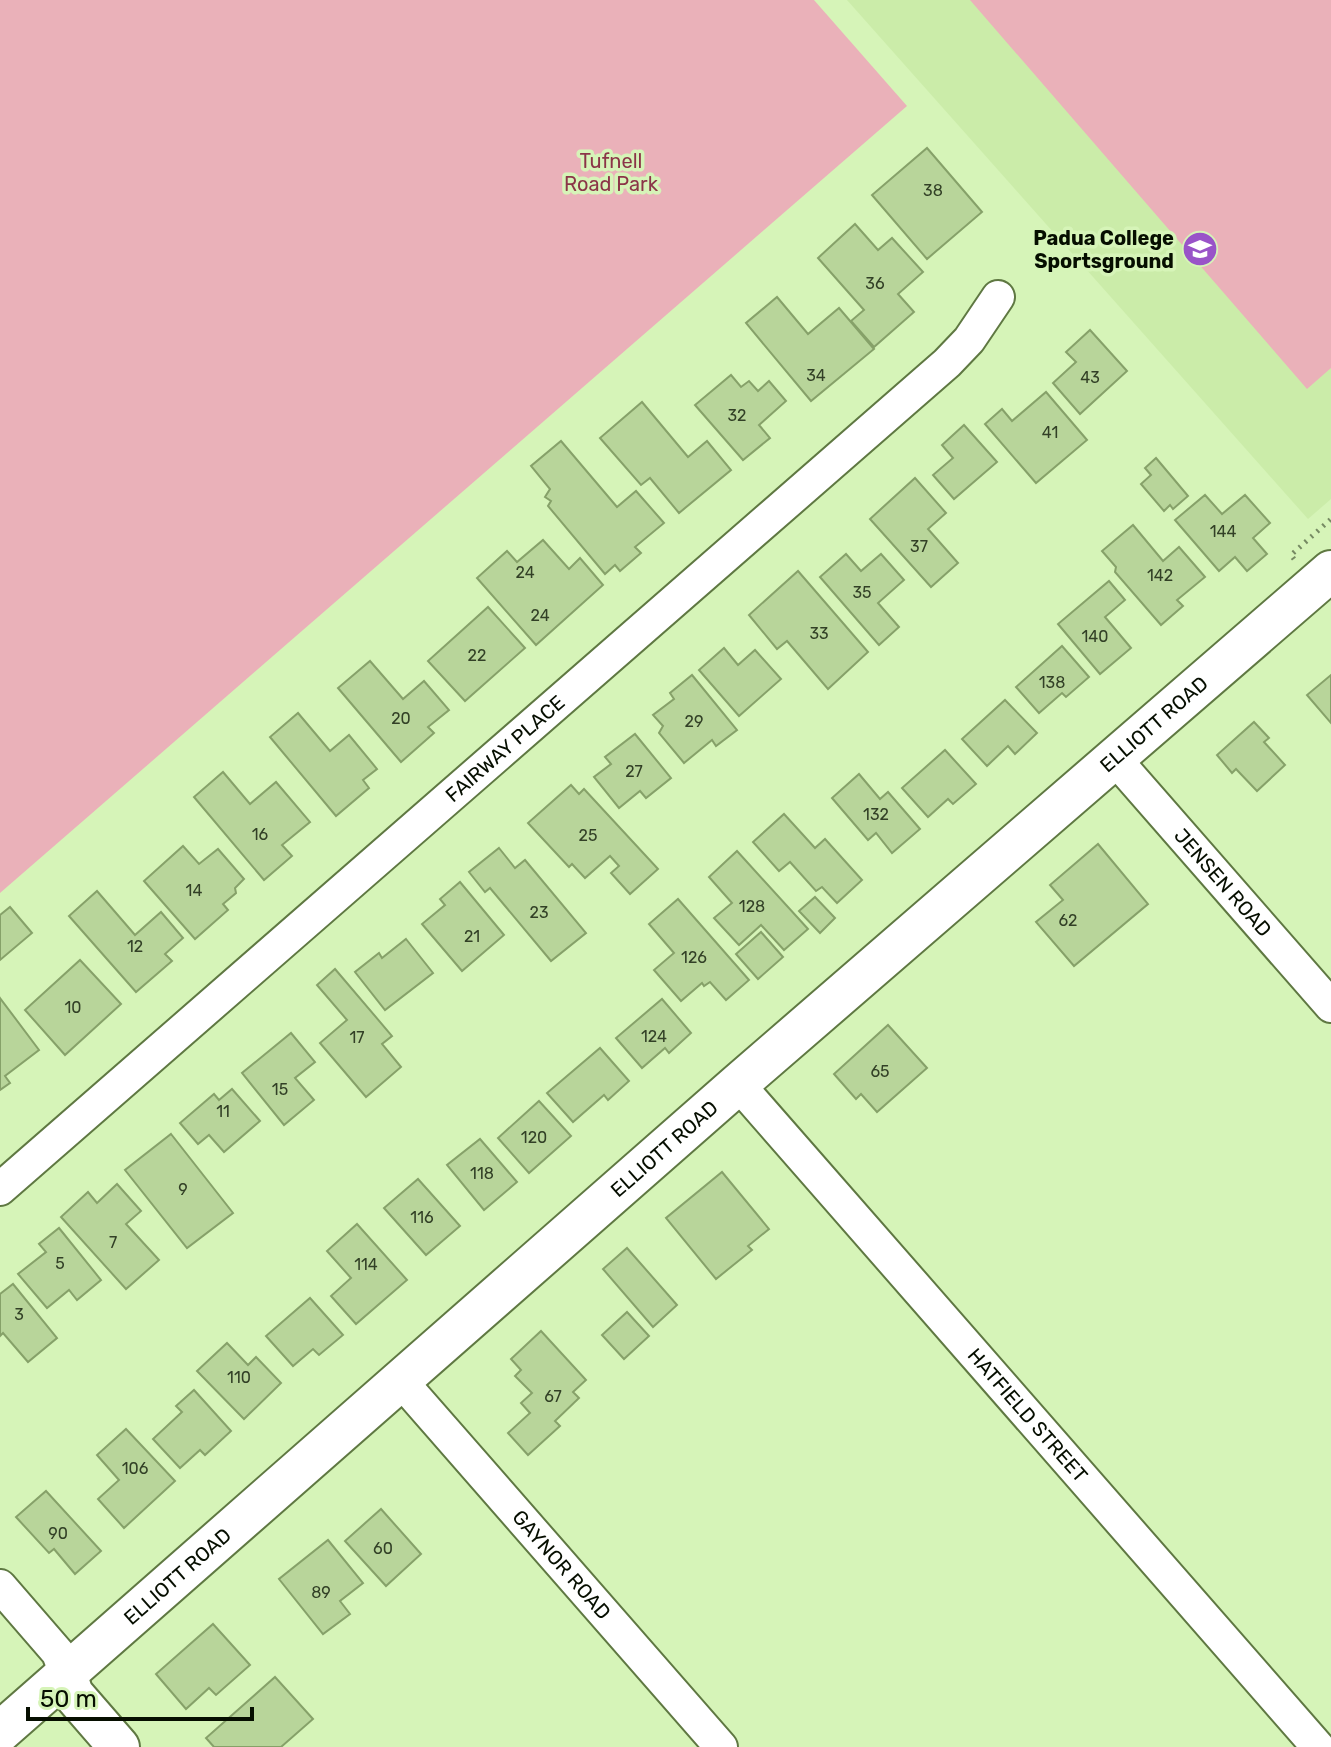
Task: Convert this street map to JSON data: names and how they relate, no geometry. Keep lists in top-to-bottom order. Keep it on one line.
{"streets":{"street":["ELLIOTT ROAD","FAIRWAY PLACE","JENSEN ROAD","HATFIELD STREET","GAYNOR ROAD"]},"crossings":[["ELLIOTT ROAD","JENSEN ROAD"],["ELLIOTT ROAD","HATFIELD STREET"],["ELLIOTT ROAD","GAYNOR ROAD"]],"parks":["Tufnell Road Park"],"places":{"school or university":["Padua College Sportsground"]},"house_numbers":["38","36","34","43","32","41","144","37","24","142","35","24","33","140","22","138","20","29","27","132","16","25","14","128","23","62","21","12","126","10","124","17","65","15","11","120","118","9","116","7","5","114","3","110","67","106","90","60","89"],"scale_bar":"50 m"}
